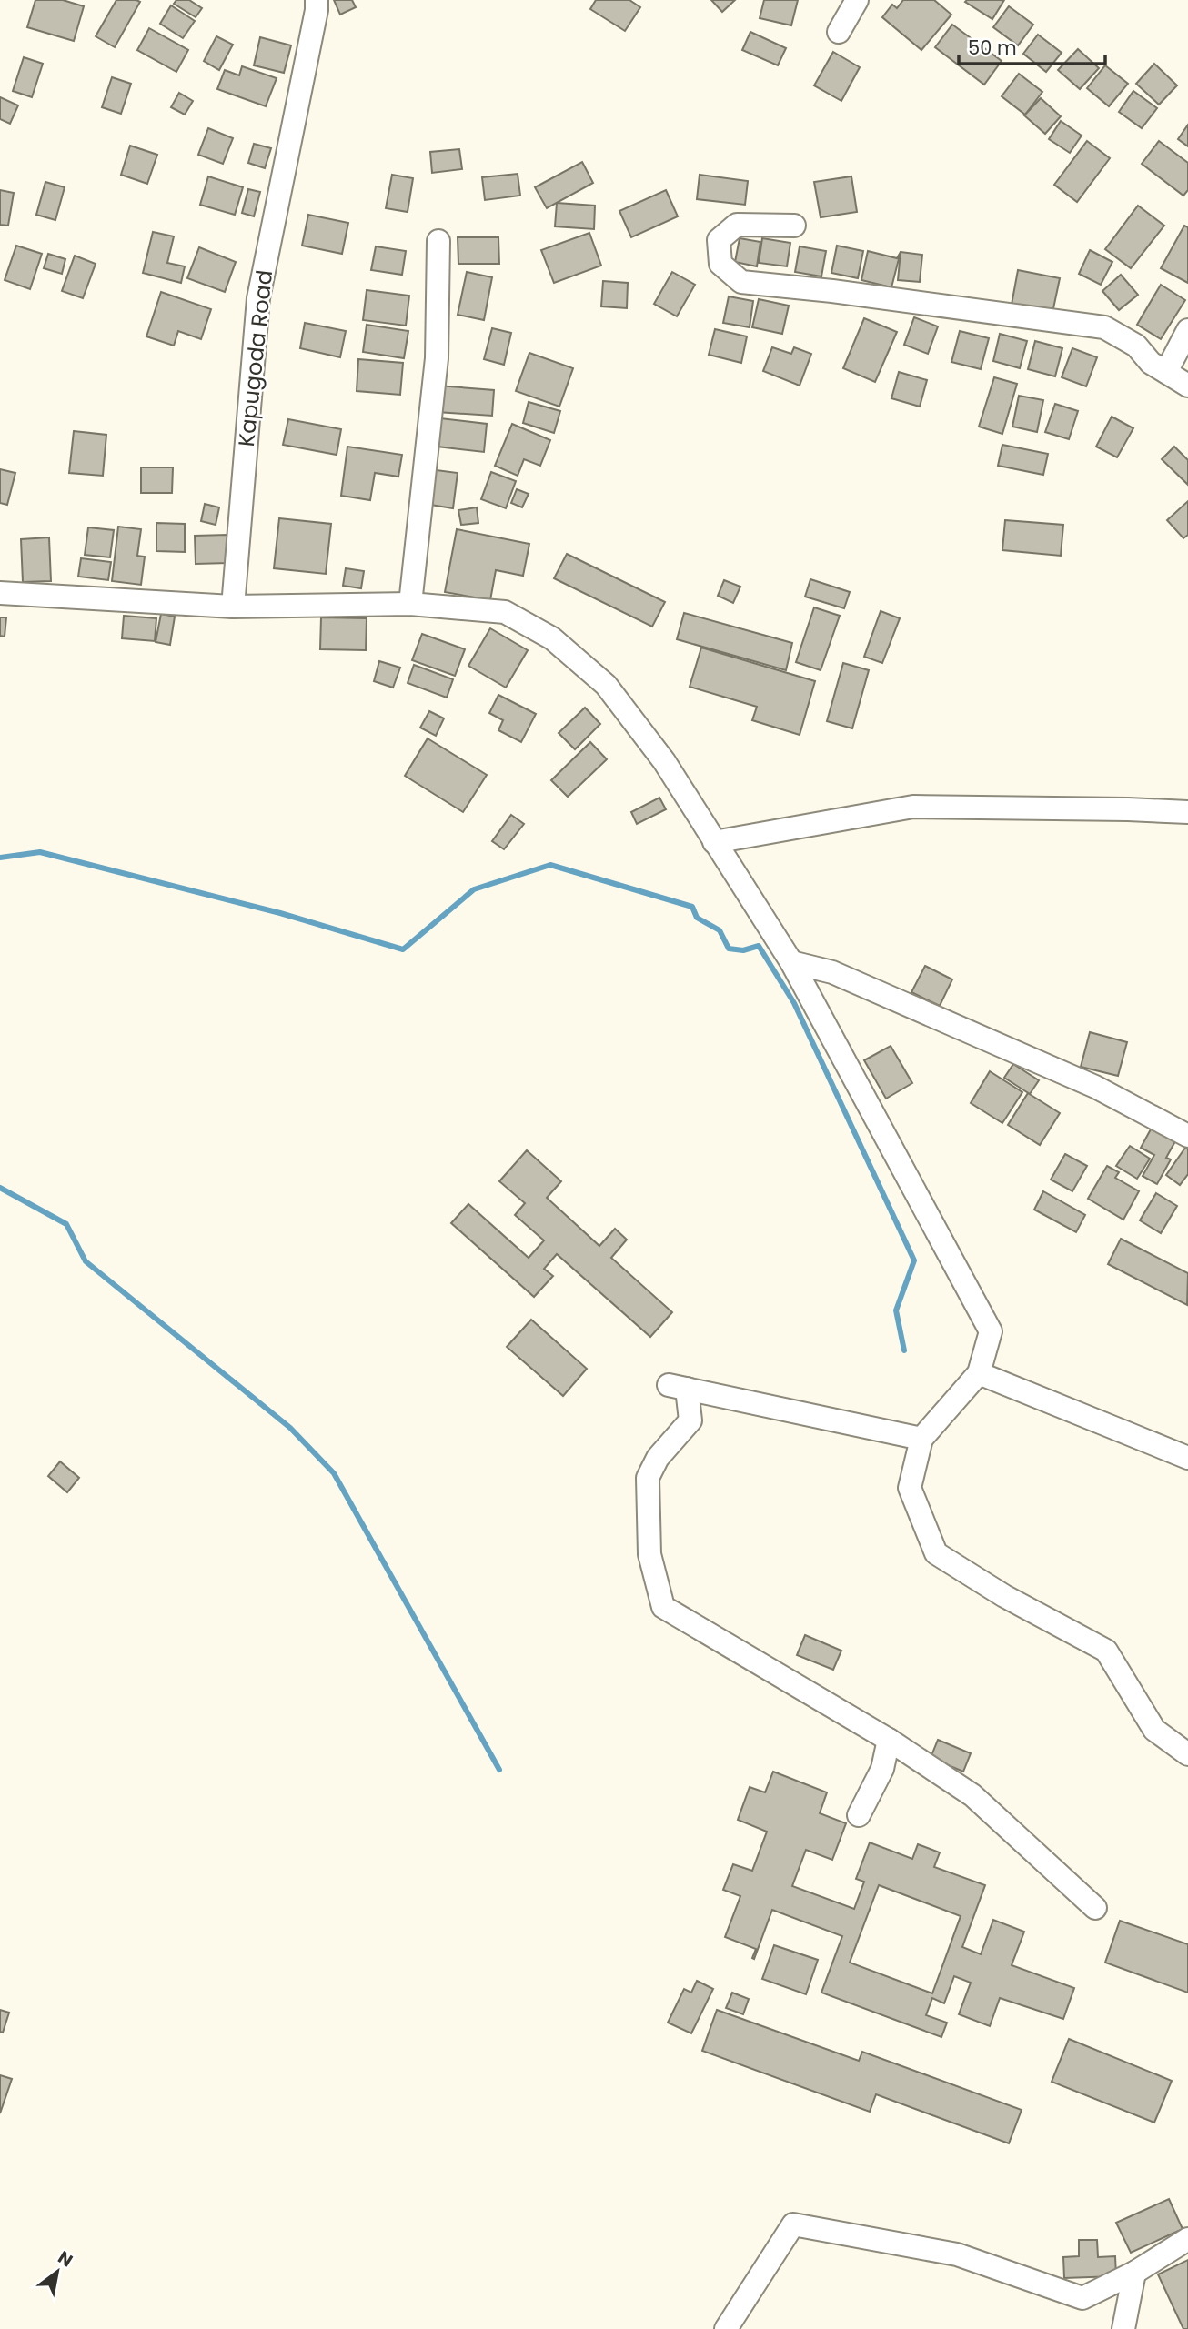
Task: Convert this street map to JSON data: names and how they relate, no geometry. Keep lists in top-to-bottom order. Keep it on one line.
{"streets":{"street":["Kapugoda Road"]},"scale_bar":"50 m","north":"top right"}
